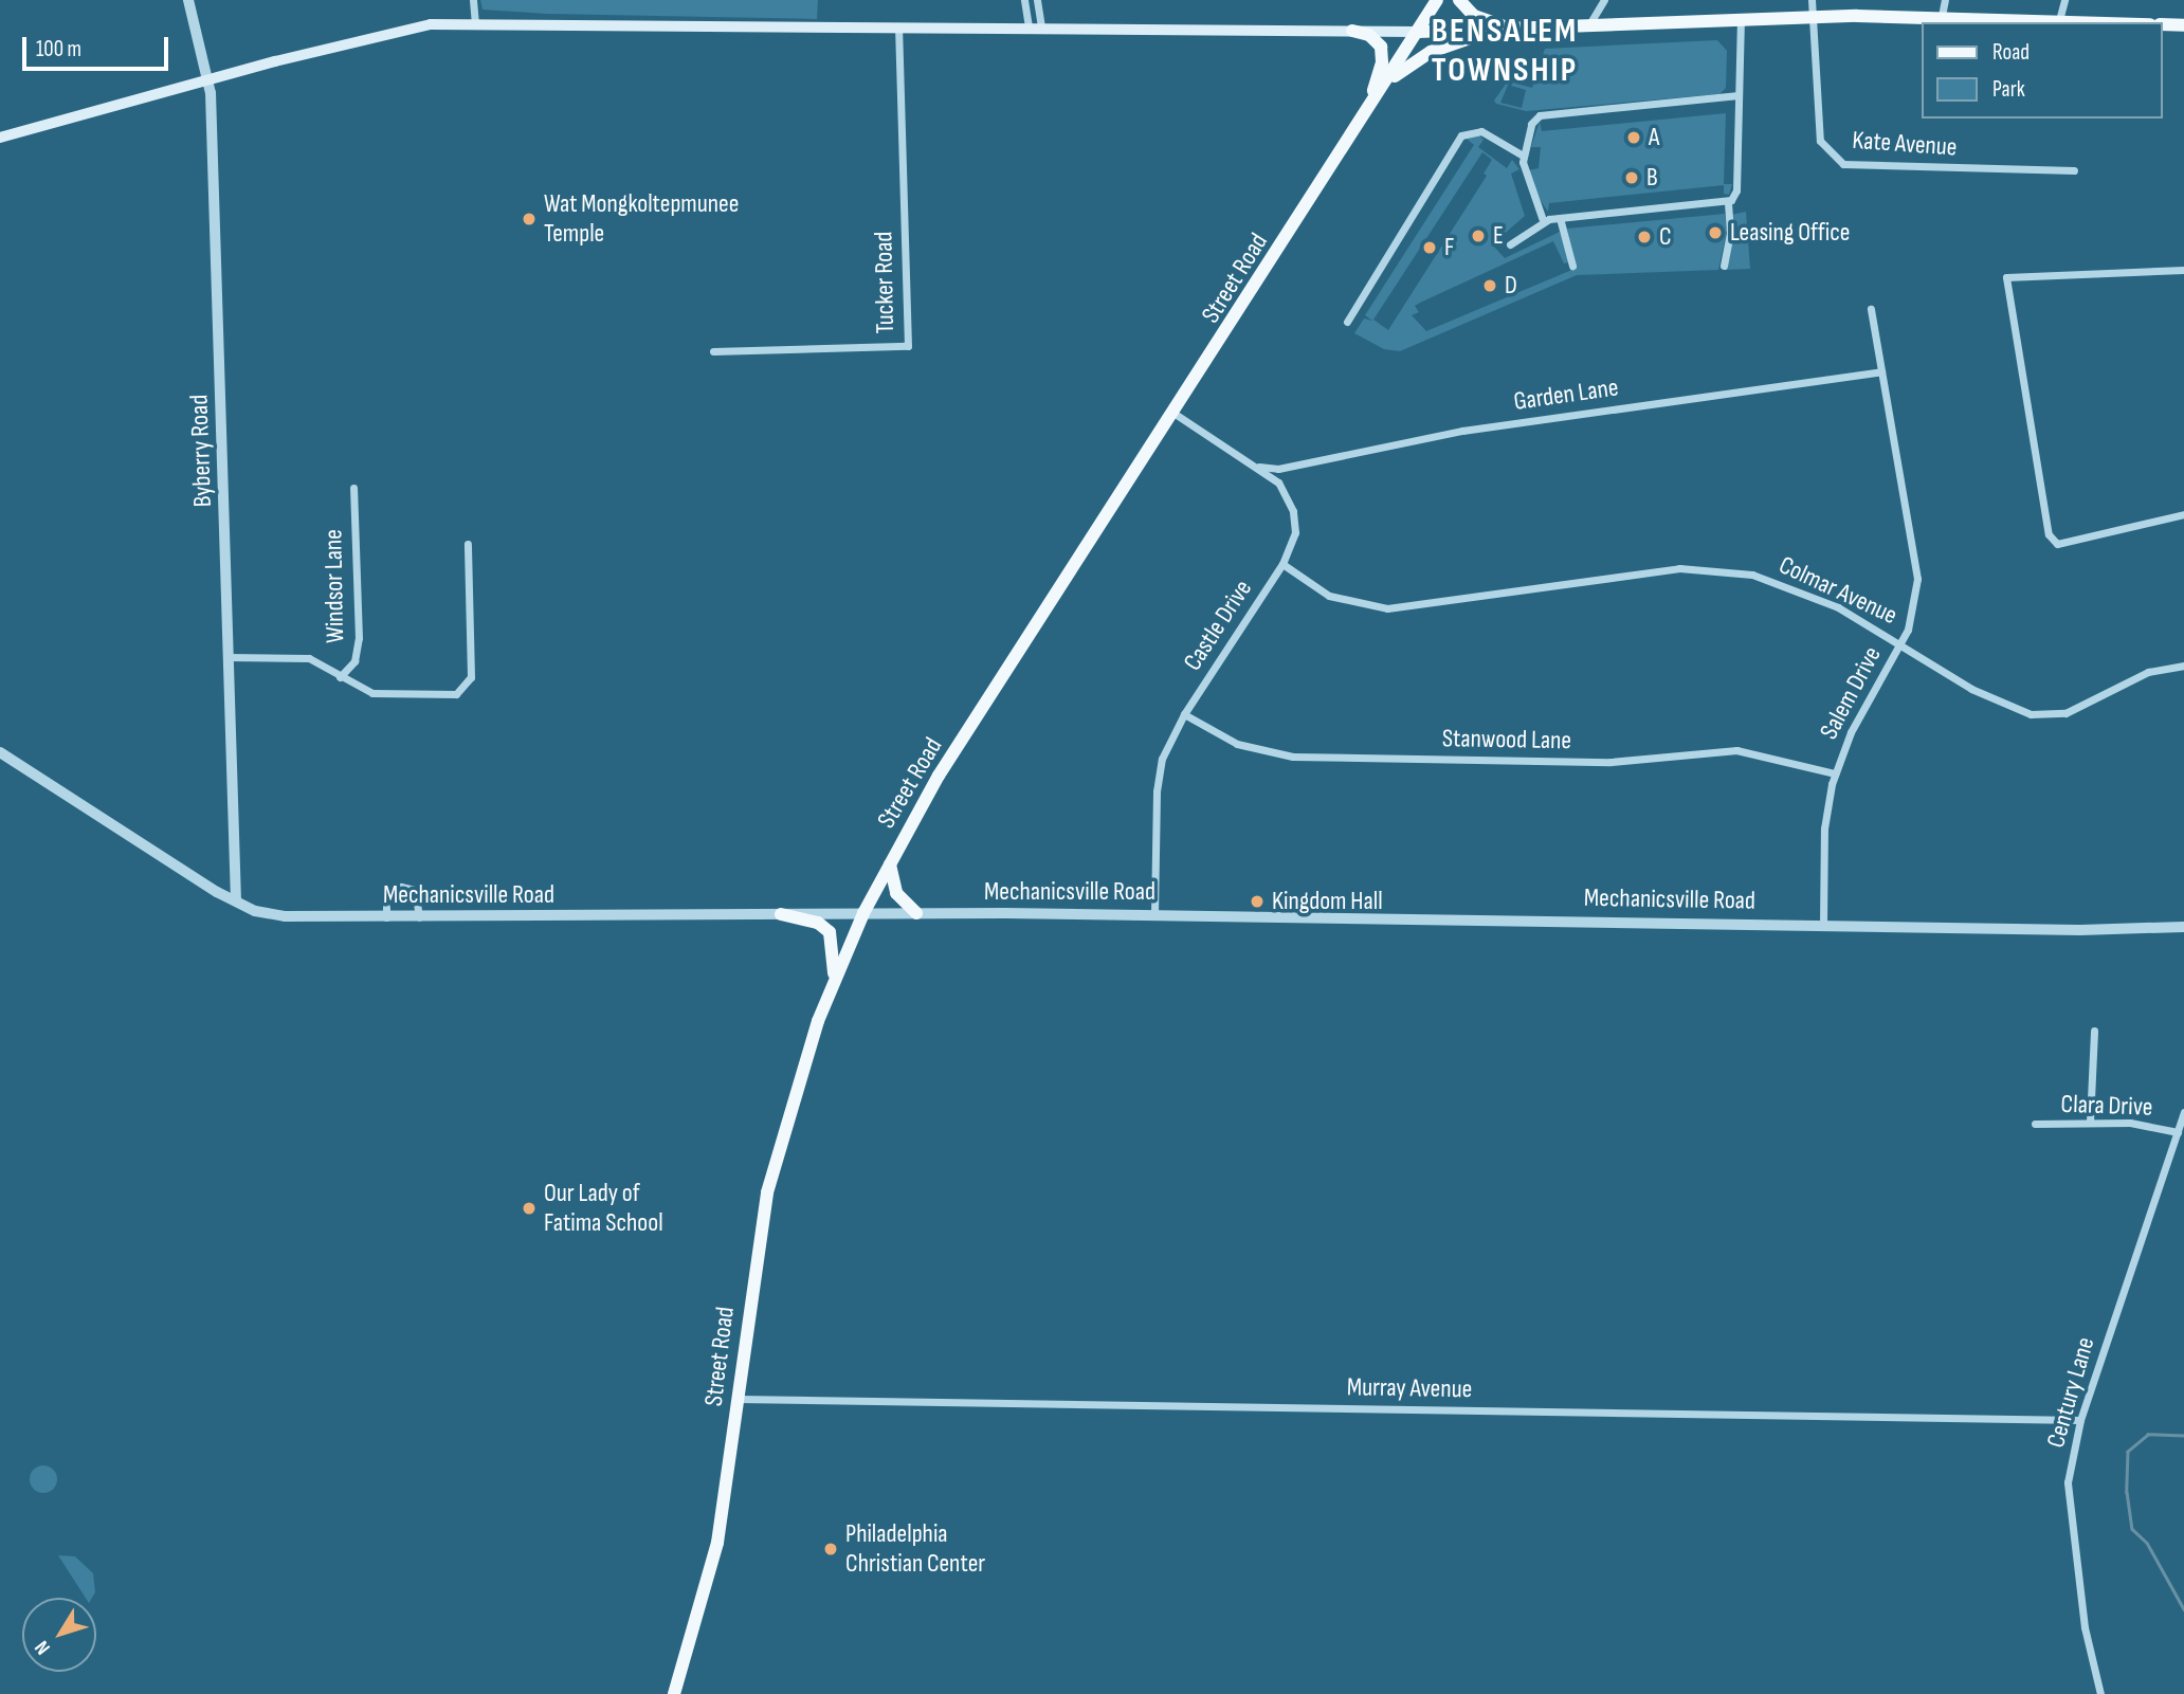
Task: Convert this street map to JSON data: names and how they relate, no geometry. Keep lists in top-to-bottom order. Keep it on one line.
{"streets":{"main road":["Street Road"],"street":["Kate Avenue","Tucker Road","Garden Lane","Byberry Road","Windsor Lane","Colmar Avenue","Castle Drive","Salem Drive","Stanwood Lane","Mechanicsville Road","Clara Drive","Murray Avenue","Century Lane"]},"crossings":[["Street Road","Castle Drive"],["Street Road","Mechanicsville Road"],["Street Road","Murray Avenue"],["Garden Lane","Castle Drive"],["Garden Lane","Salem Drive"],["Byberry Road","Mechanicsville Road"],["Colmar Avenue","Castle Drive"],["Colmar Avenue","Salem Drive"],["Castle Drive","Stanwood Lane"],["Castle Drive","Mechanicsville Road"],["Salem Drive","Stanwood Lane"],["Salem Drive","Mechanicsville Road"],["Clara Drive","Century Lane"],["Murray Avenue","Century Lane"]],"districts":["BENSALEM TOWNSHIP"],"places":["A","B","Wat Mongkoltepmunee Temple","Leasing Office","E","C","F","D","Kingdom Hall","Our Lady of Fatima School","Philadelphia Christian Center"],"legend":["Road","Park"],"scale_bar":"100 m","north":"bottom left"}
